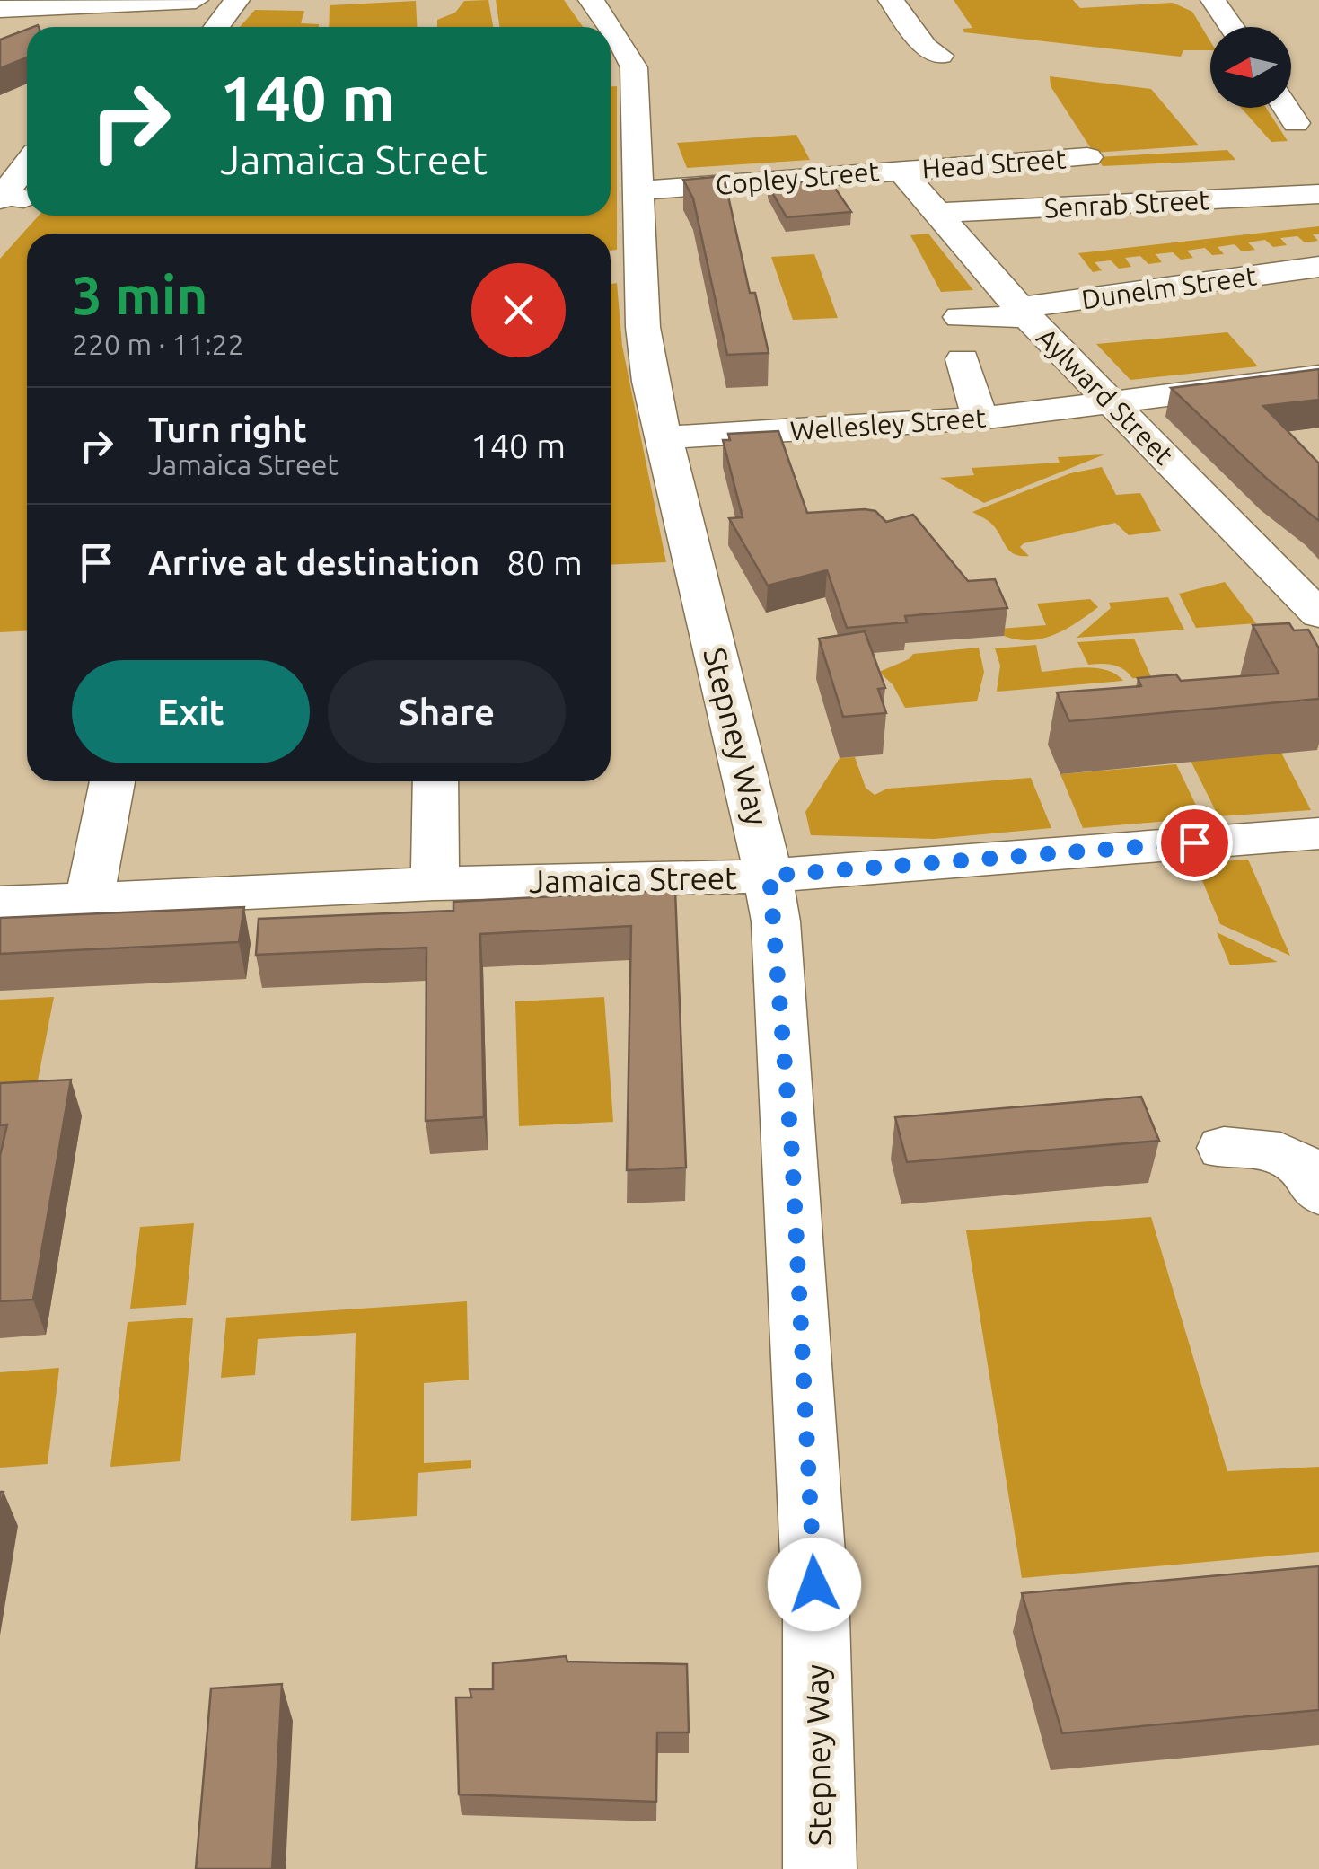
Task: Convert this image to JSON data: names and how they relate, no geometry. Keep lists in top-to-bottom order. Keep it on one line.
{"streets":{"street":["Head Street","Copley Street","Senrab Street","Dunelm Street","Aylward Street","Wellesley Street","Stepney Way","Jamaica Street"]},"crossings":[["Head Street","Copley Street"],["Head Street","Aylward Street"],["Copley Street","Aylward Street"],["Copley Street","Stepney Way"],["Senrab Street","Aylward Street"],["Dunelm Street","Aylward Street"],["Aylward Street","Wellesley Street"],["Wellesley Street","Stepney Way"],["Stepney Way","Jamaica Street"]],"north":"left","page":{"turn":["140 m","Jamaica Street"],"heading":["3 min","220 m · 11:22"],"list":[{"name":"Turn right","note":"Jamaica Street","value":"140 m"},{"name":"Arrive at destination","value":"80 m"}],"buttons":["Exit","Share"]}}
